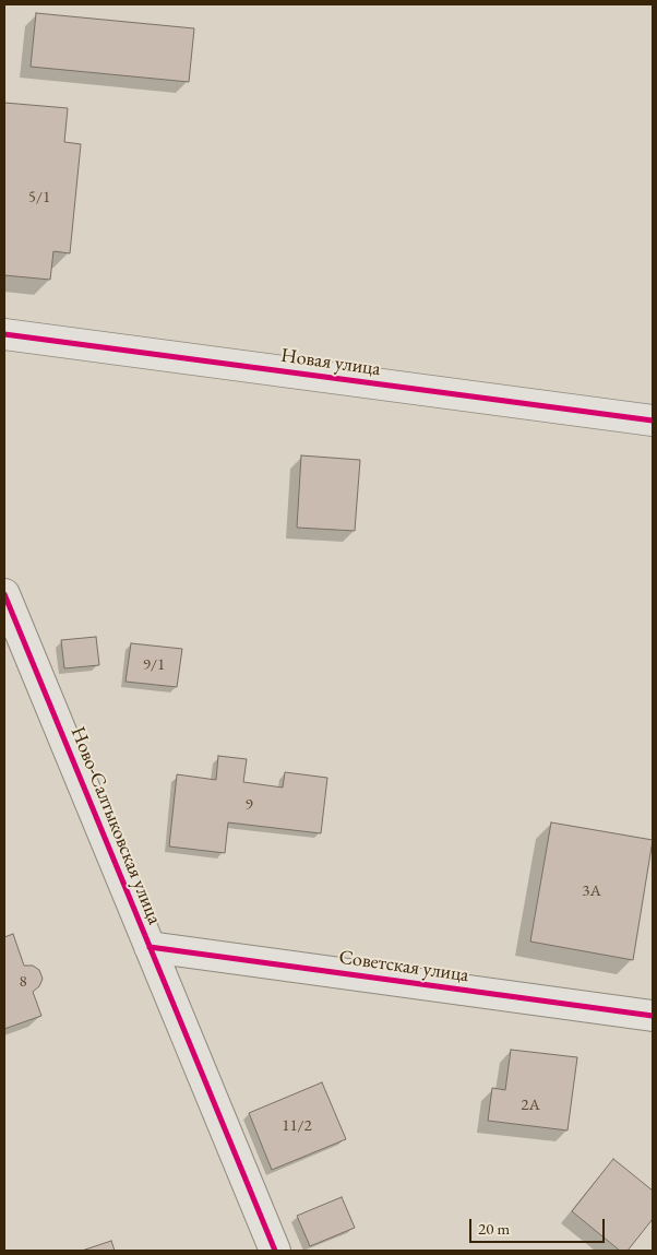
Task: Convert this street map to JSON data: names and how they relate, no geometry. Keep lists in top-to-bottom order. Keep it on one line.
{"streets":{"street":["Новая улица","Ново-Салтыковская улица","Советская улица"]},"crossings":[["Ново-Салтыковская улица","Советская улица"]],"house_numbers":["5/1","9/1","9","3А","8","2А","11/2"],"scale_bar":"20 m"}
